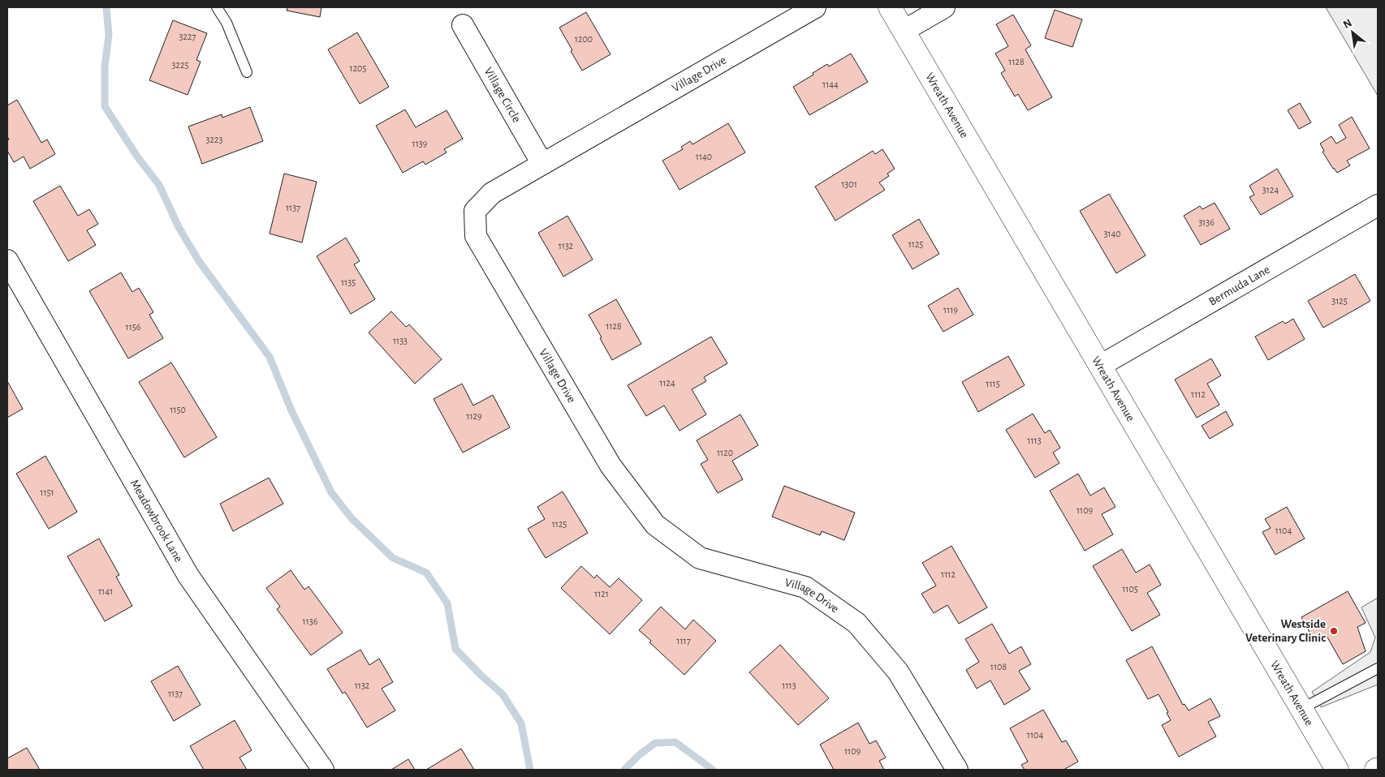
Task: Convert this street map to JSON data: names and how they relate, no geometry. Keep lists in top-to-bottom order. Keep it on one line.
{"streets":{"street":["Village Drive","Village Circle","Wreath Avenue","Bermuda Lane","Meadowbrook Lane"]},"crossings":[["Village Drive","Village Circle"],["Wreath Avenue","Bermuda Lane"]],"places":["Westside Veterinary Clinic"],"house_numbers":["3227","1200","1128","3225","1205","1144","3223","1139","1140","1301","3124","1137","3136","3140","1125","1132","1135","3125","1119","1128","1156","1133","1124","1115","1112","1150","1129","1113","1120","1151","1109","1125","1104","1112","1105","1141","1121","1136","1117","1108","1132","1113","1137","1104","1109"],"north":"top left"}
